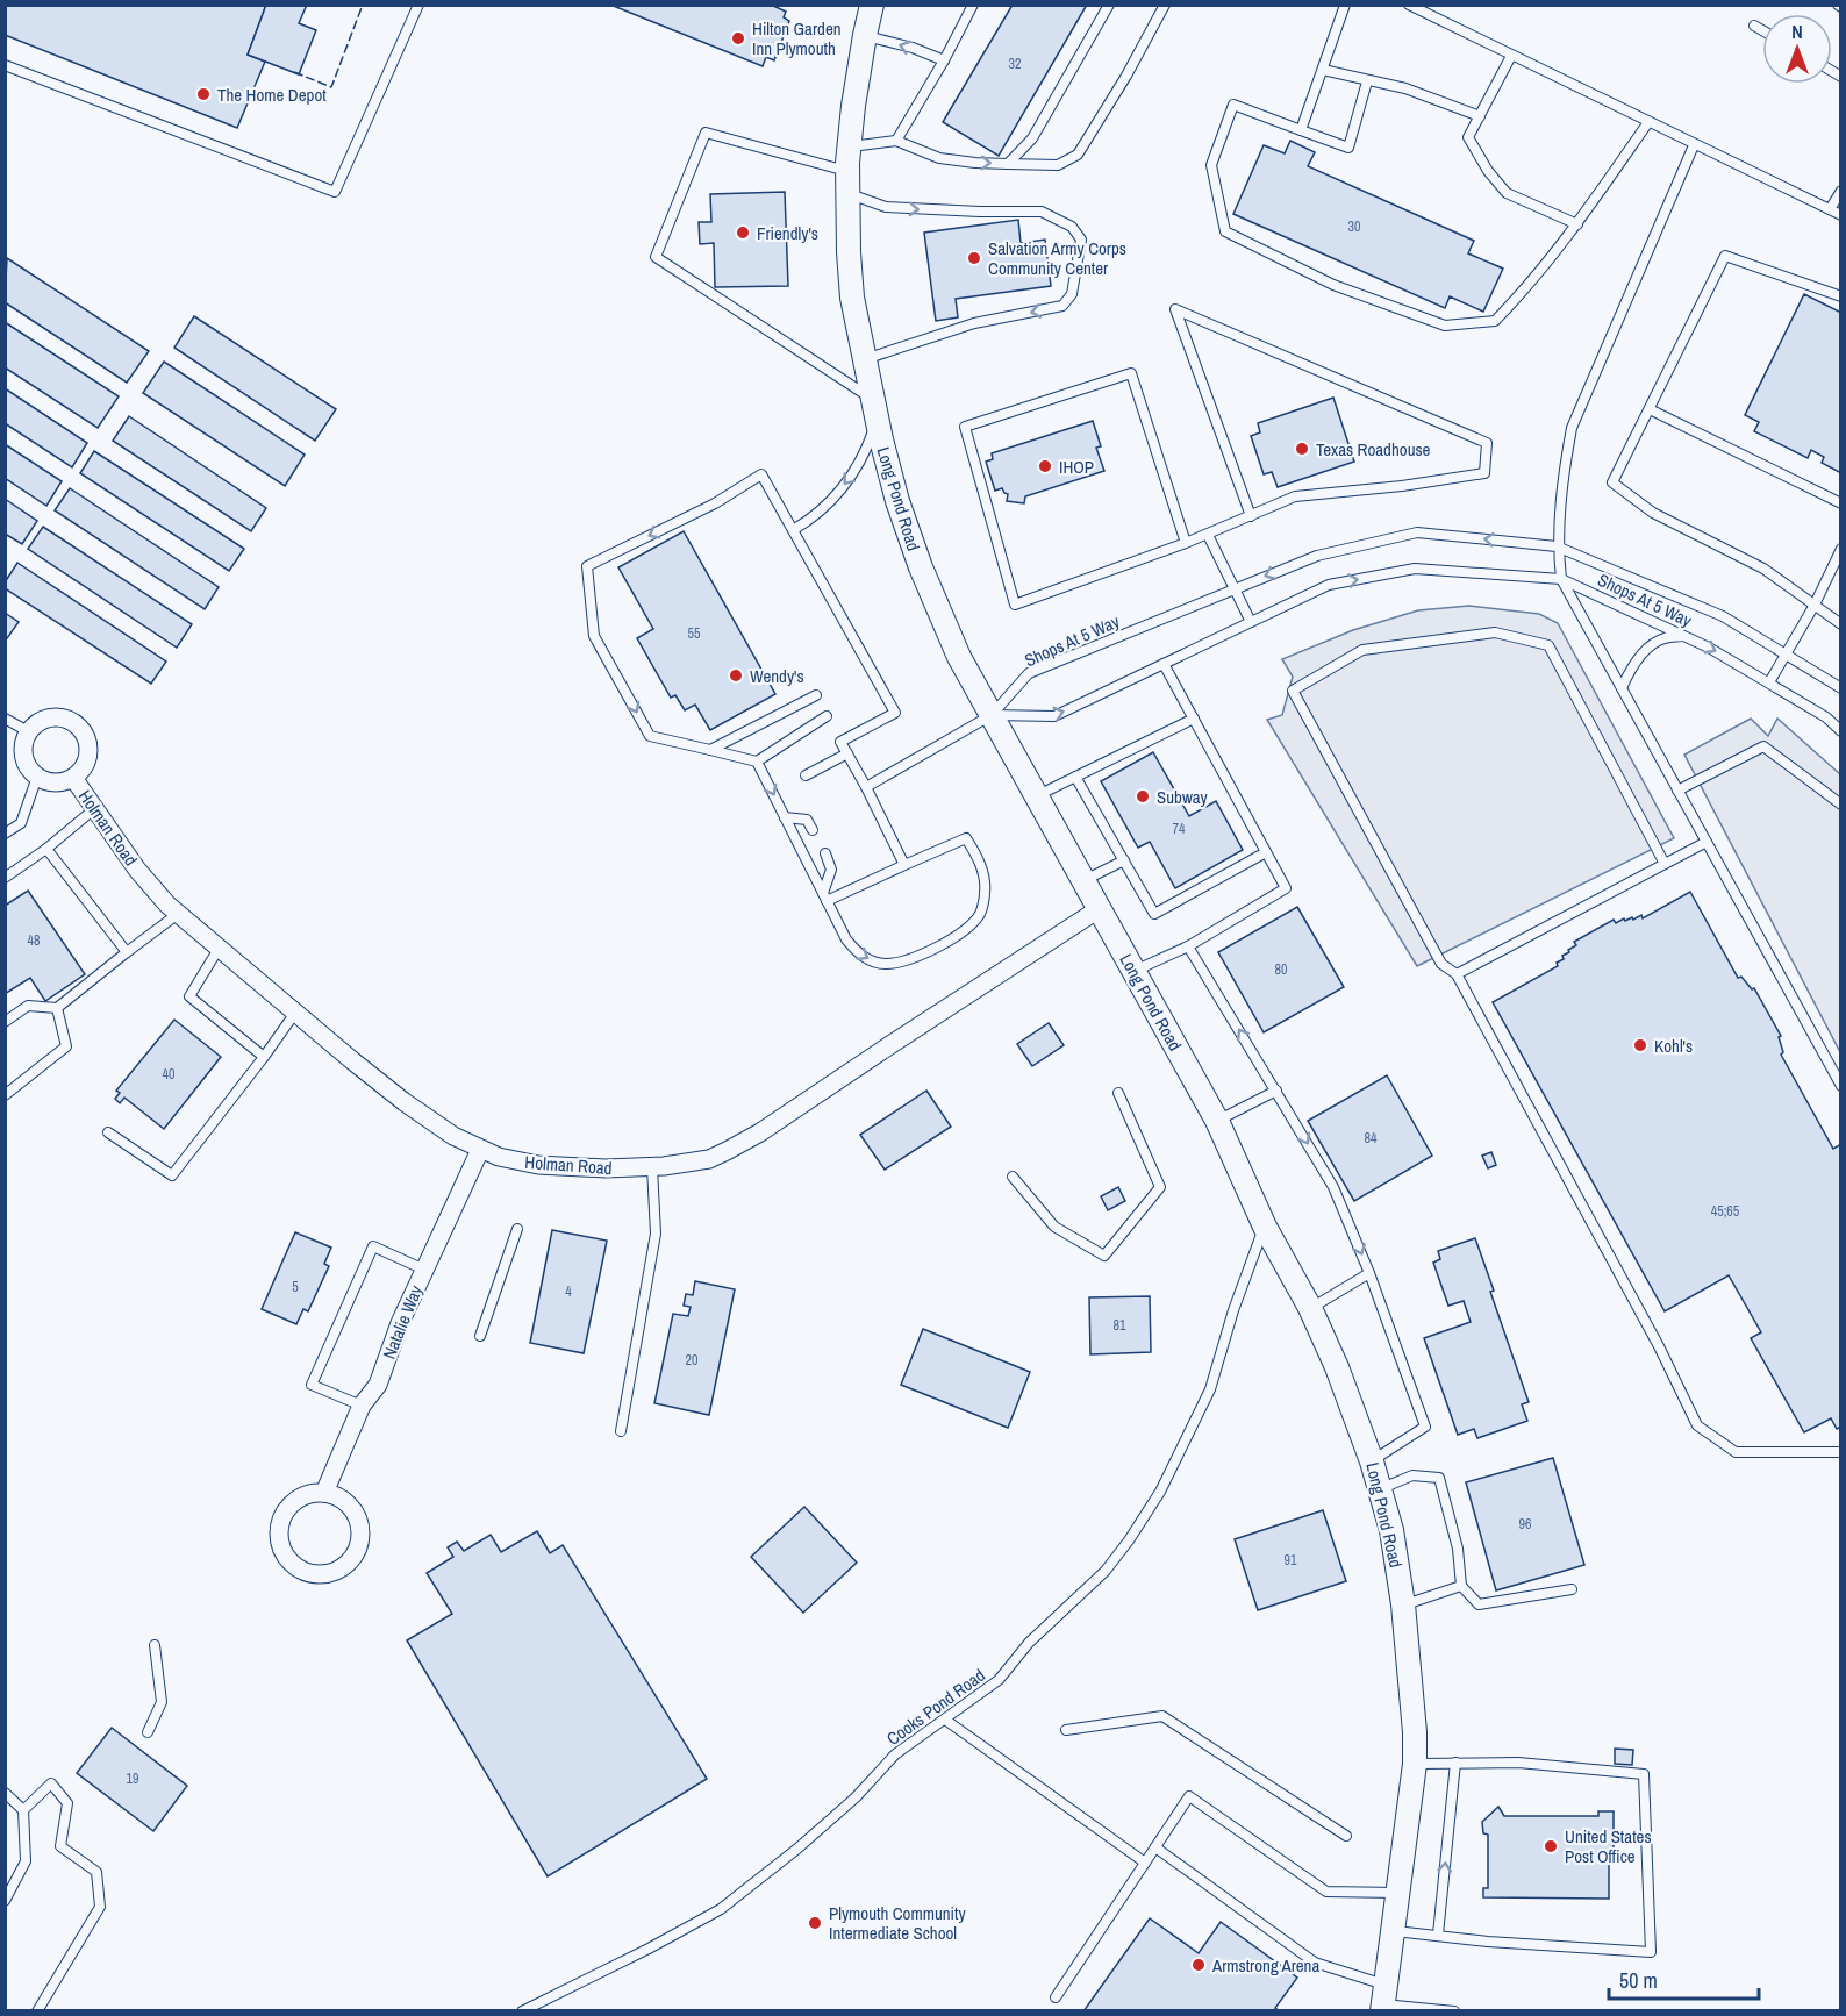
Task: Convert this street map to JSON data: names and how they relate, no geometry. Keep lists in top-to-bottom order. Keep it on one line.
{"streets":{"street":["Long Pond Road","Holman Road","Natalie Way"],"lane":["Shops At 5 Way","Cooks Pond Road"]},"crossings":[["Long Pond Road","Shops At 5 Way"],["Long Pond Road","Holman Road"],["Long Pond Road","Cooks Pond Road"],["Holman Road","Natalie Way"]],"places":["Hilton Garden Inn Plymouth","The Home Depot","Friendly's","Salvation Army Corps Community Center","Texas Roadhouse","IHOP","Wendy's","Subway","Kohl's","United States Post Office","Plymouth Community Intermediate School","Armstrong Arena"],"house_numbers":["32","30","55","74","48","80","40","84","45;65","5","4","81","20","96","91","19"],"scale_bar":"50 m","north":"top"}
